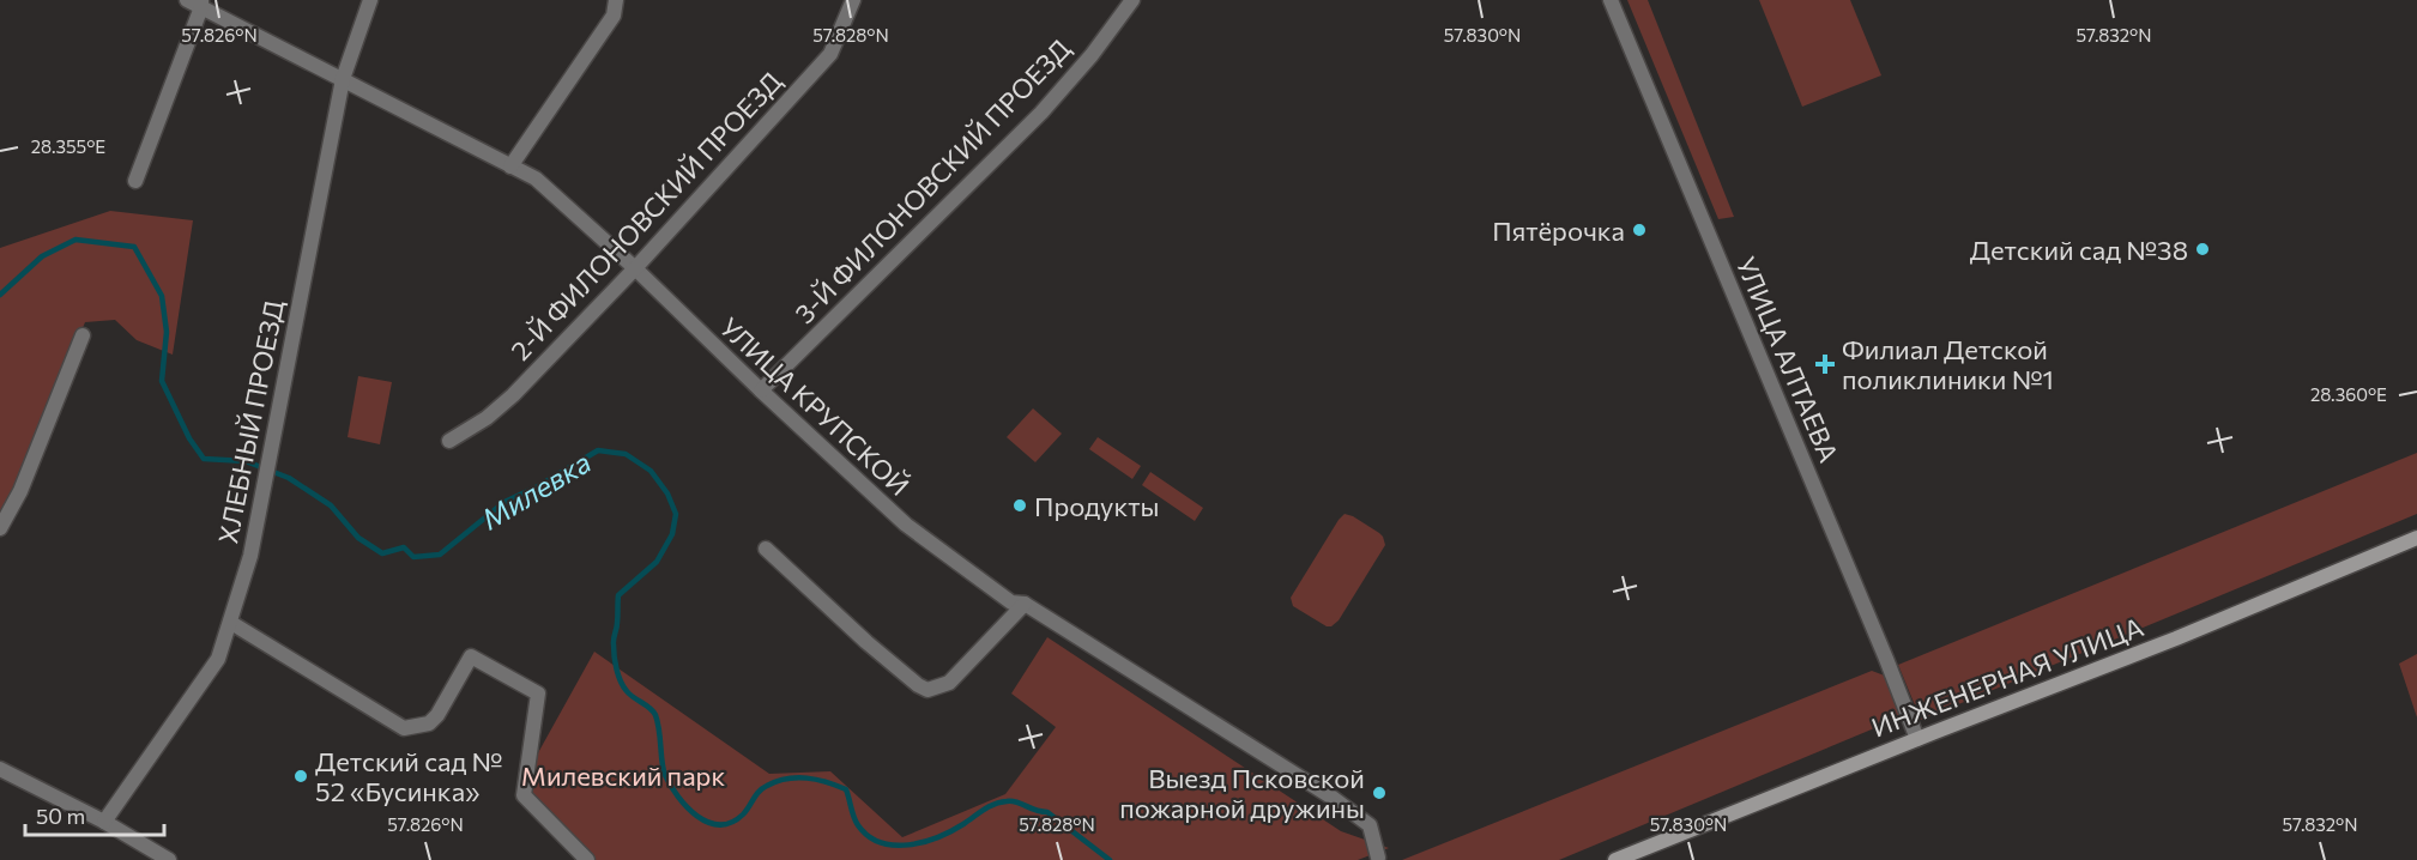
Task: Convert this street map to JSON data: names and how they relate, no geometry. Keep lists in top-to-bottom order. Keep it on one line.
{"streets":{"main road":["ИНЖЕНЕРНАЯ УЛИЦА"],"street":["3-Й ФИЛОНОВСКИЙ ПРОЕЗД","2-Й ФИЛОНОВСКИЙ ПРОЕЗД","УЛИЦА АЛТАЕВА","УЛИЦА КРУПСКОЙ","ХЛЕБНЫЙ ПРОЕЗД"]},"crossings":[["3-Й ФИЛОНОВСКИЙ ПРОЕЗД","УЛИЦА КРУПСКОЙ"],["2-Й ФИЛОНОВСКИЙ ПРОЕЗД","УЛИЦА КРУПСКОЙ"],["УЛИЦА АЛТАЕВА","ИНЖЕНЕРНАЯ УЛИЦА"],["УЛИЦА КРУПСКОЙ","ХЛЕБНЫЙ ПРОЕЗД"]],"water":["Милевка"],"parks":["Милевский парк"],"places":{"other":["Пятёрочка","Детский сад №38","Продукты","Детский сад № 52 «Бусинка»","Выезд Псковской пожарной дружины"],"health":["Филиал Детской поликлиники №1"]},"scale_bar":"50 m","coordinates":["57.826°N","57.828°N","57.830°N","57.832°N","28.355°E","28.360°E"]}
